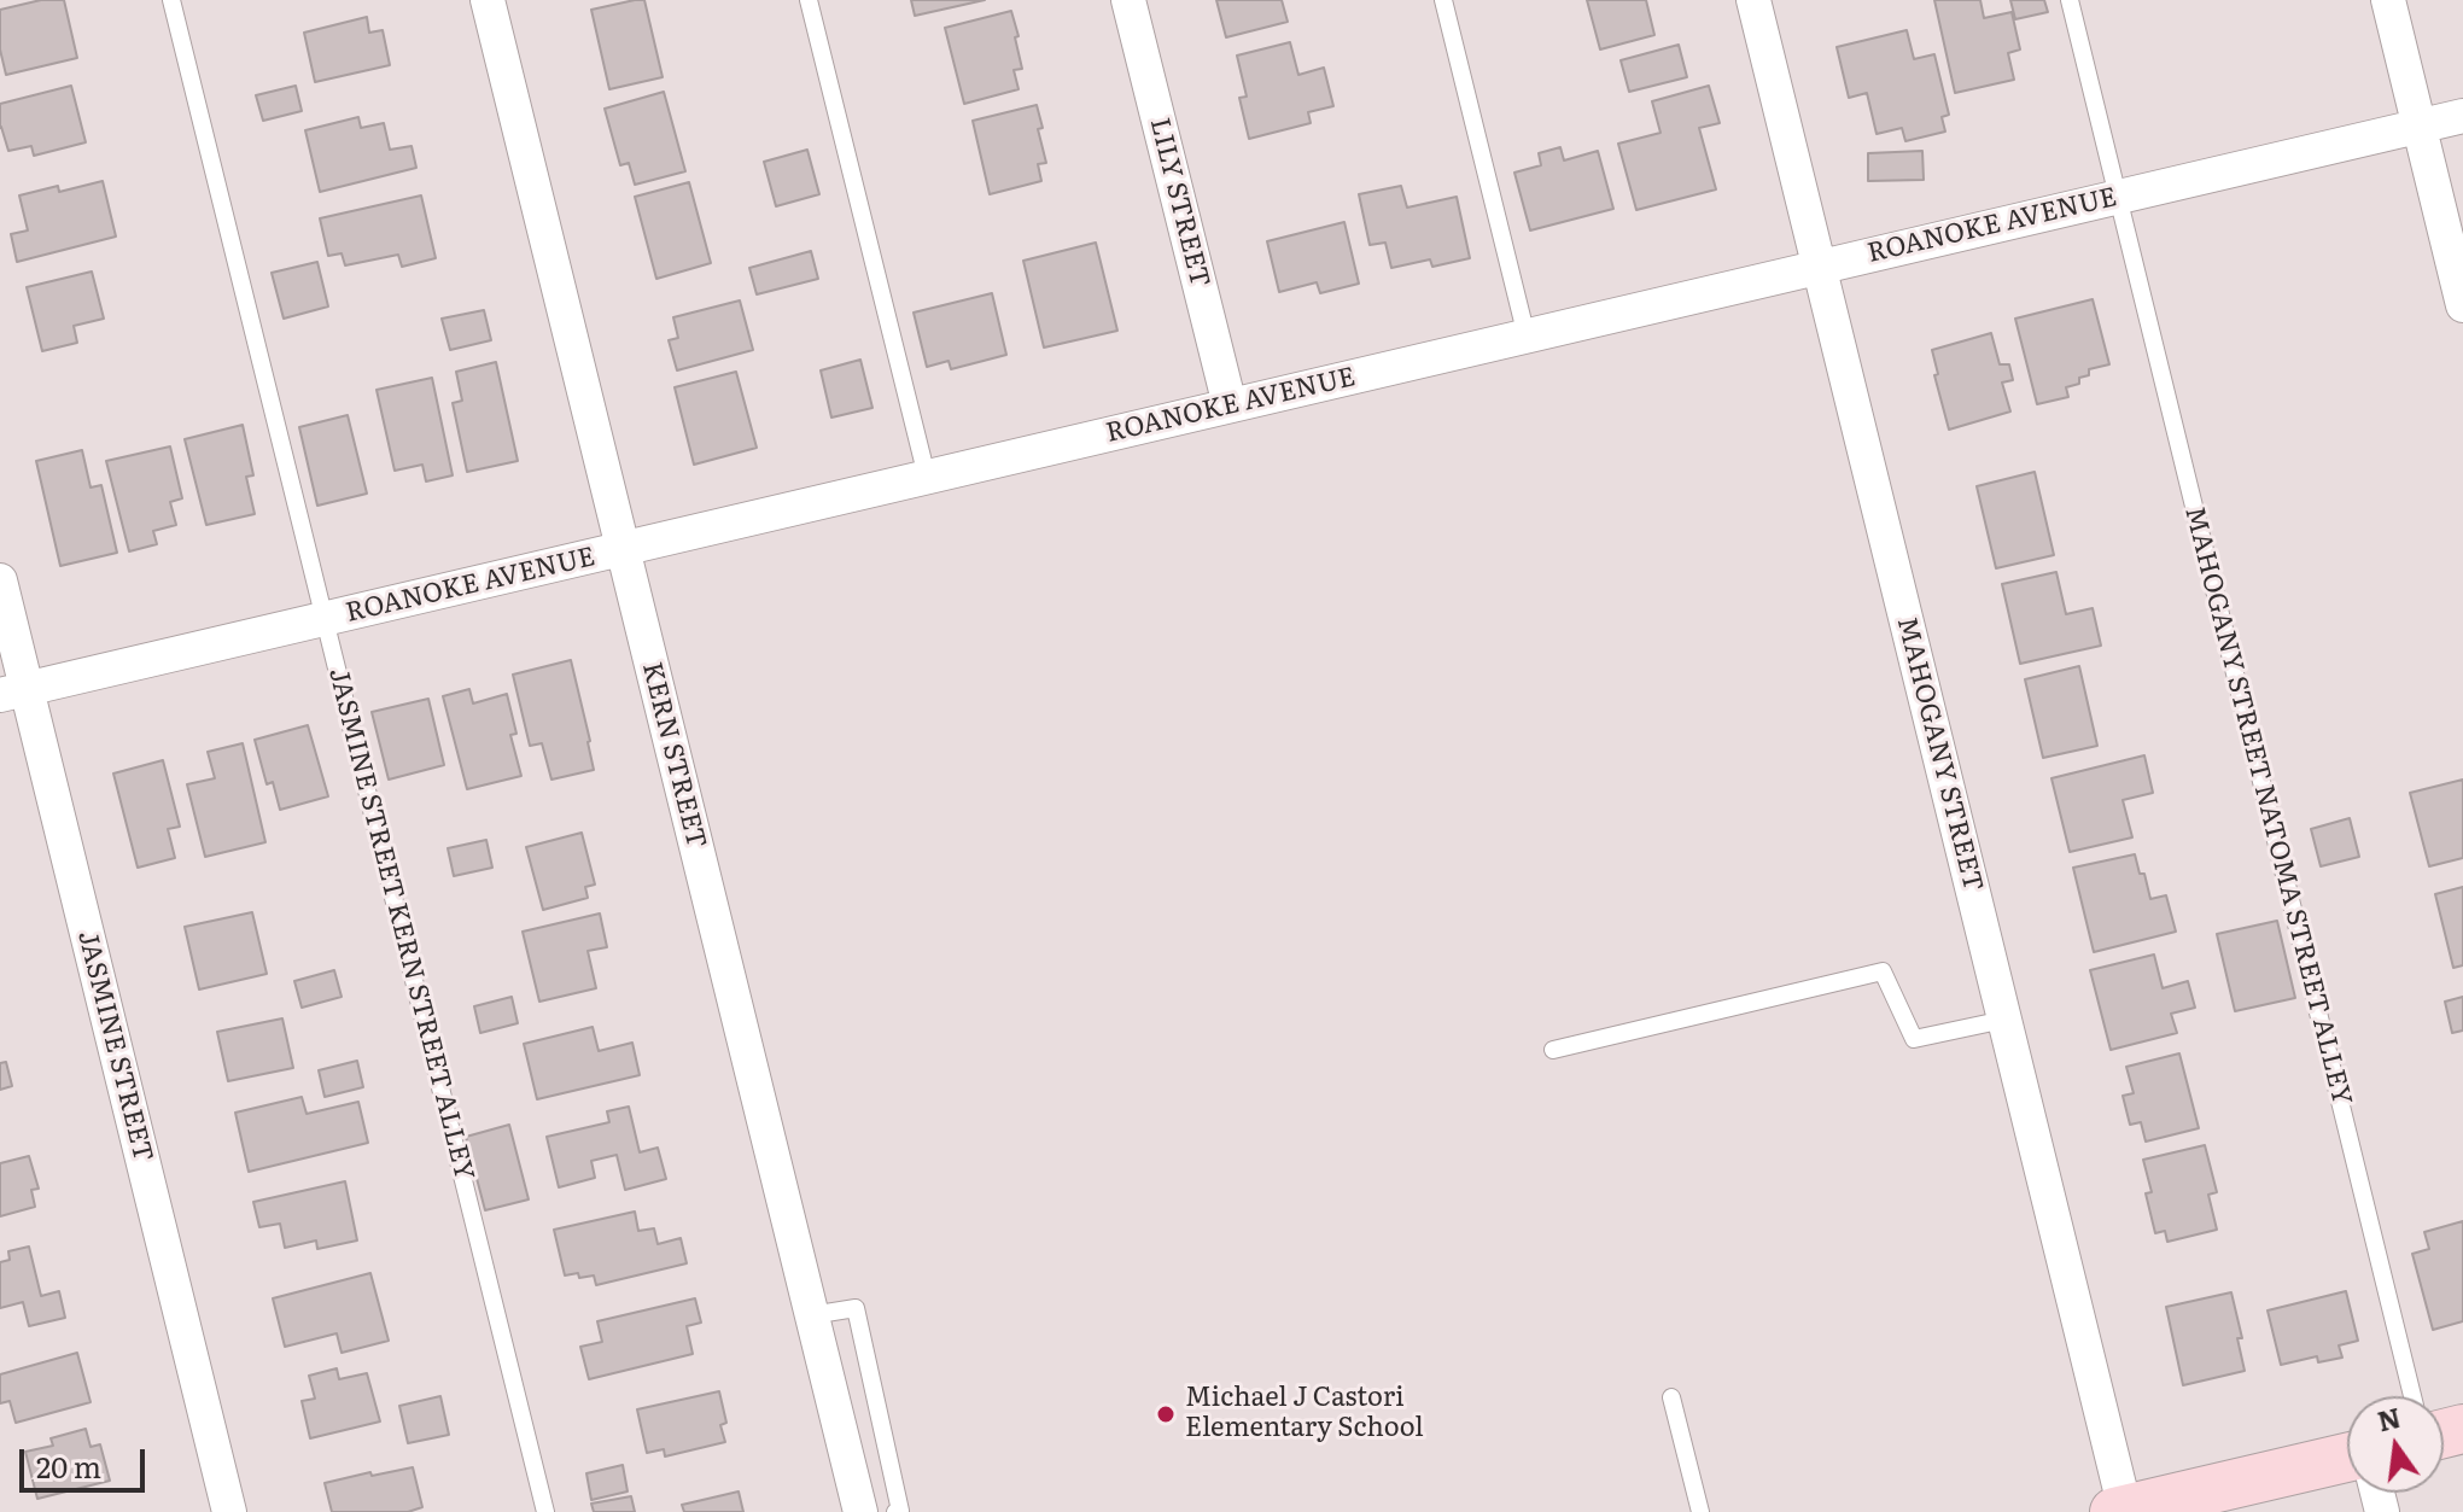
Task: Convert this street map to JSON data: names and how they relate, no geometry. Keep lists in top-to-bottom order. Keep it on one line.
{"streets":{"street":["LILY STREET","ROANOKE AVENUE","MAHOGANY STREET","KERN STREET","JASMINE STREET"],"lane":["MAHOGANY STREET NATOMA STREET ALLEY","JASMINE STREET KERN STREET ALLEY"]},"crossings":[["LILY STREET","ROANOKE AVENUE"],["ROANOKE AVENUE","MAHOGANY STREET"],["ROANOKE AVENUE","KERN STREET"],["ROANOKE AVENUE","MAHOGANY STREET NATOMA STREET ALLEY"],["ROANOKE AVENUE","JASMINE STREET KERN STREET ALLEY"],["ROANOKE AVENUE","JASMINE STREET"]],"places":["Michael J Castori Elementary School"],"scale_bar":"20 m","north":"top"}
